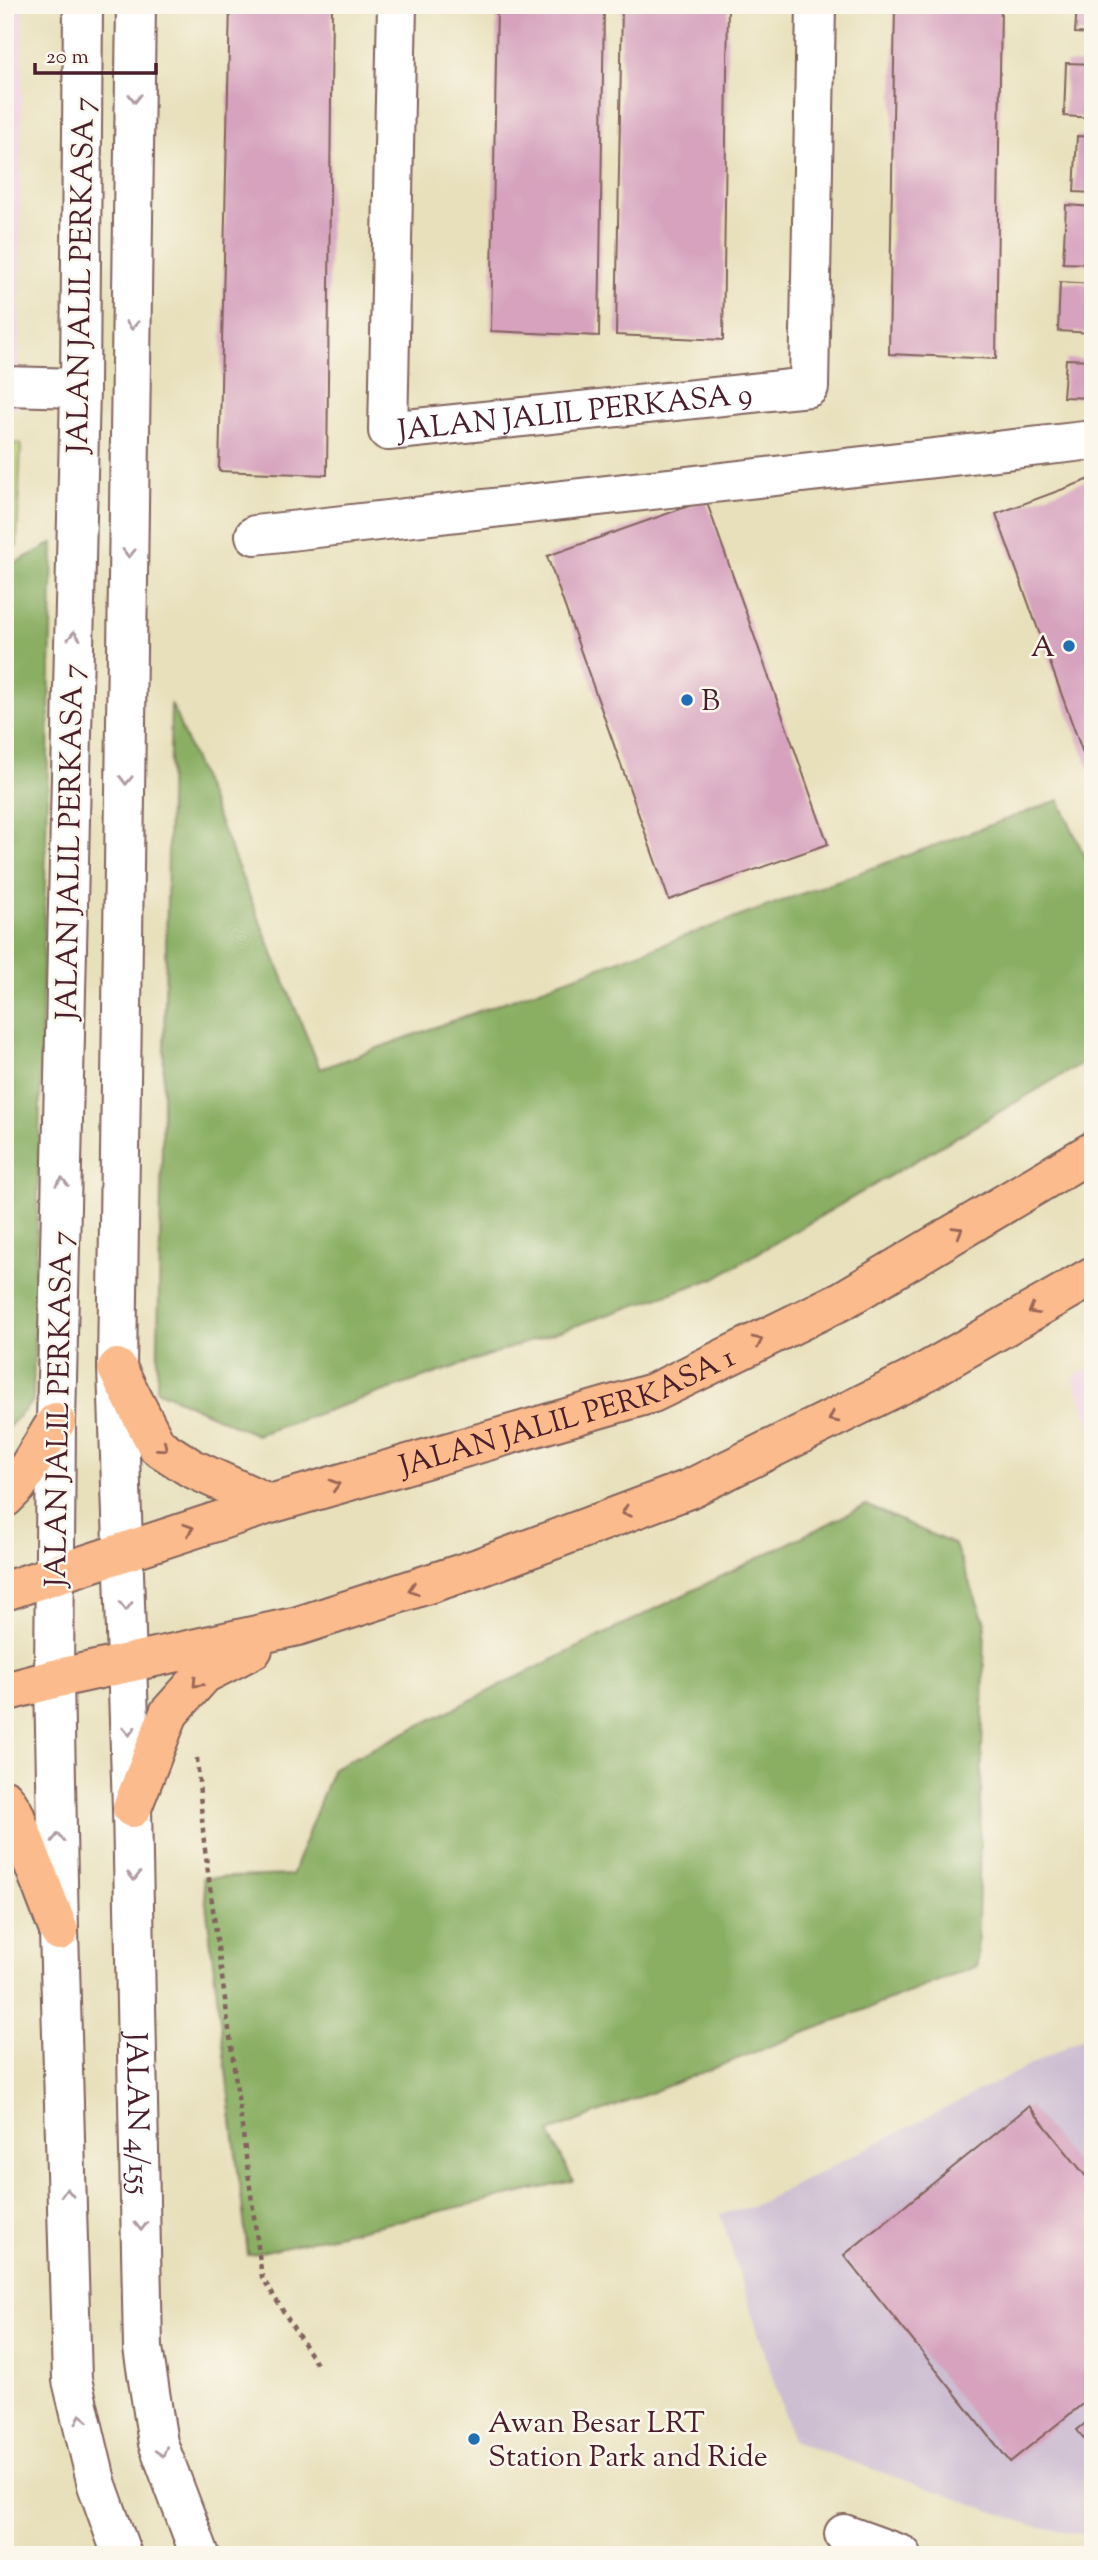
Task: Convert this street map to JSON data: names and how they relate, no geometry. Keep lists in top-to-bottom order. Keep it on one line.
{"streets":{"main road":["JALAN JALIL PERKASA 1"],"street":["JALAN JALIL PERKASA 7","JALAN JALIL PERKASA 9","JALAN 4/155"]},"crossings":[["JALAN JALIL PERKASA 7","JALAN JALIL PERKASA 1"],["JALAN JALIL PERKASA 7","JALAN 4/155"]],"places":["A","B","Awan Besar LRT Station Park and Ride"],"scale_bar":"20 m"}
